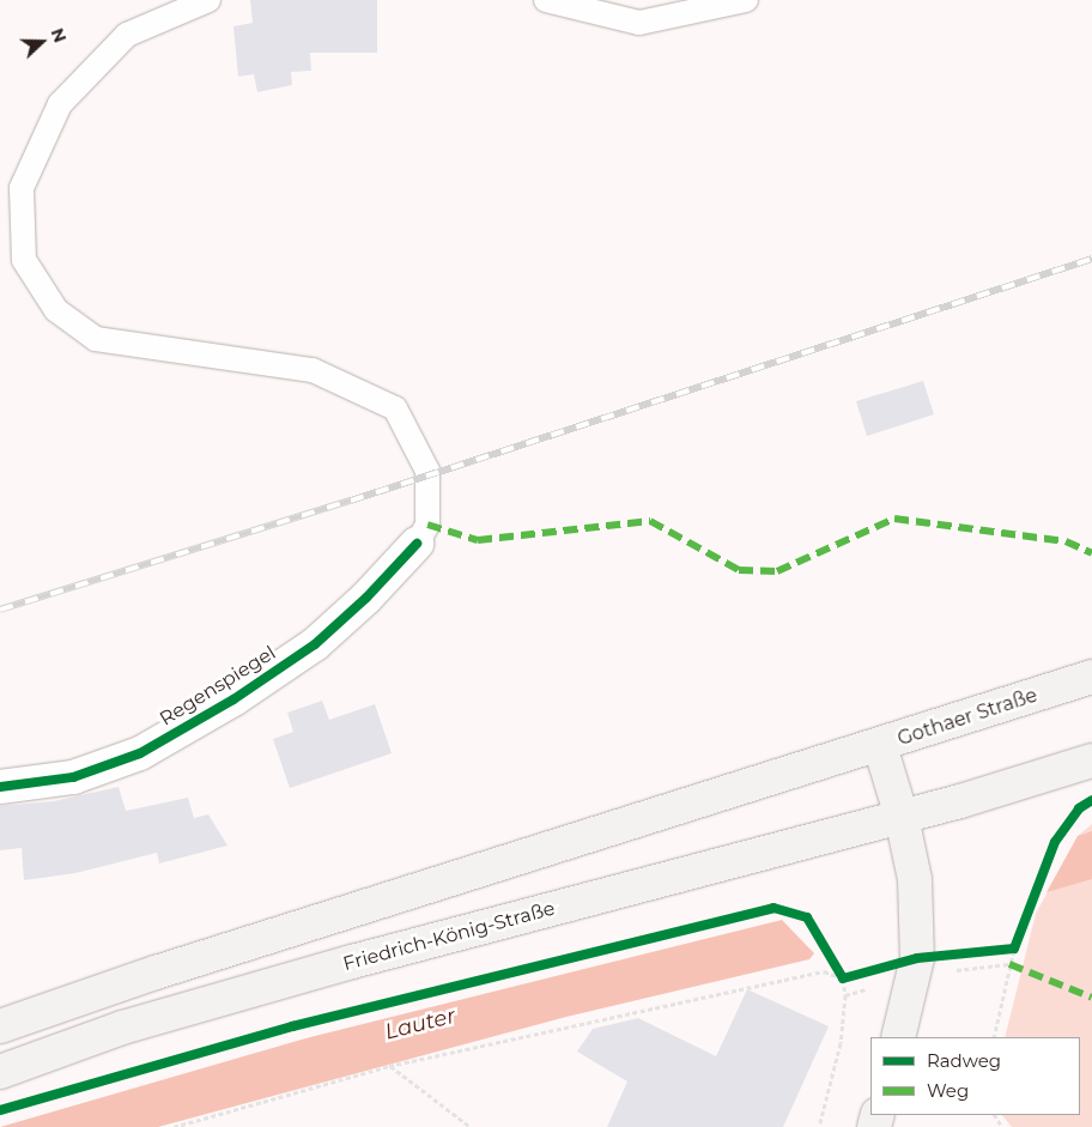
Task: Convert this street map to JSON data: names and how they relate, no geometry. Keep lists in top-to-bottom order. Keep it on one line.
{"streets":{"main road":["Gothaer Straße","Friedrich-König-Straße"],"street":["Regenspiegel"]},"crossings":[["Gothaer Straße","Friedrich-König-Straße"]],"water":["Lauter"],"legend":["Radweg","Weg"],"north":"right"}
